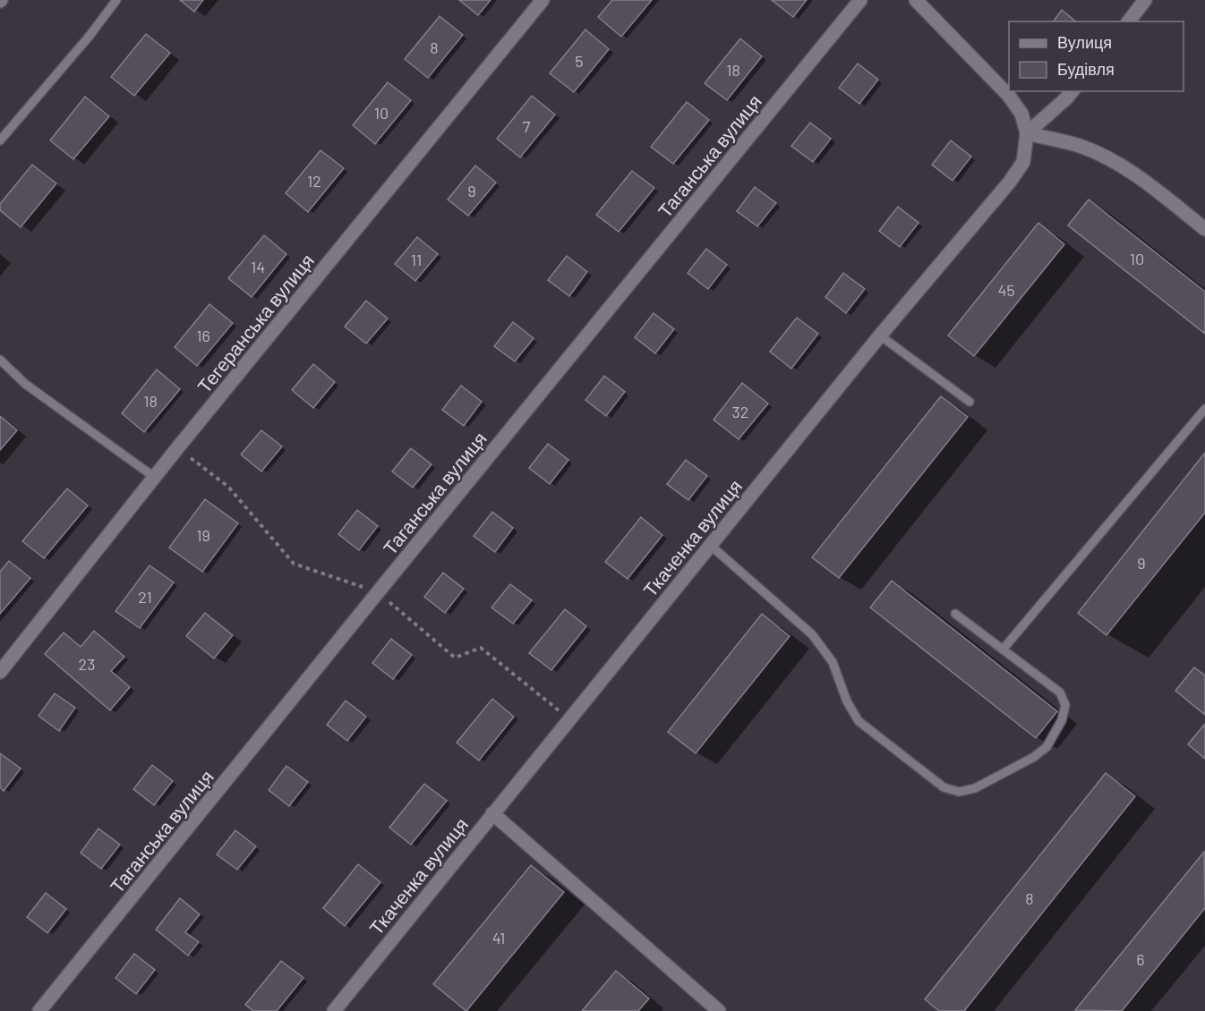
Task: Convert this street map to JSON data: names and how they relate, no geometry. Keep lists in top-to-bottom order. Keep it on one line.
{"streets":{"street":["Таганська вулиця","Тегеранська вулиця","Ткаченка вулиця"]},"house_numbers":["8","5","18","10","7","12","9","10","11","14","45","16","18","32","19","9","21","23","8","41","6"],"legend":["Вулиця","Будівля"]}
